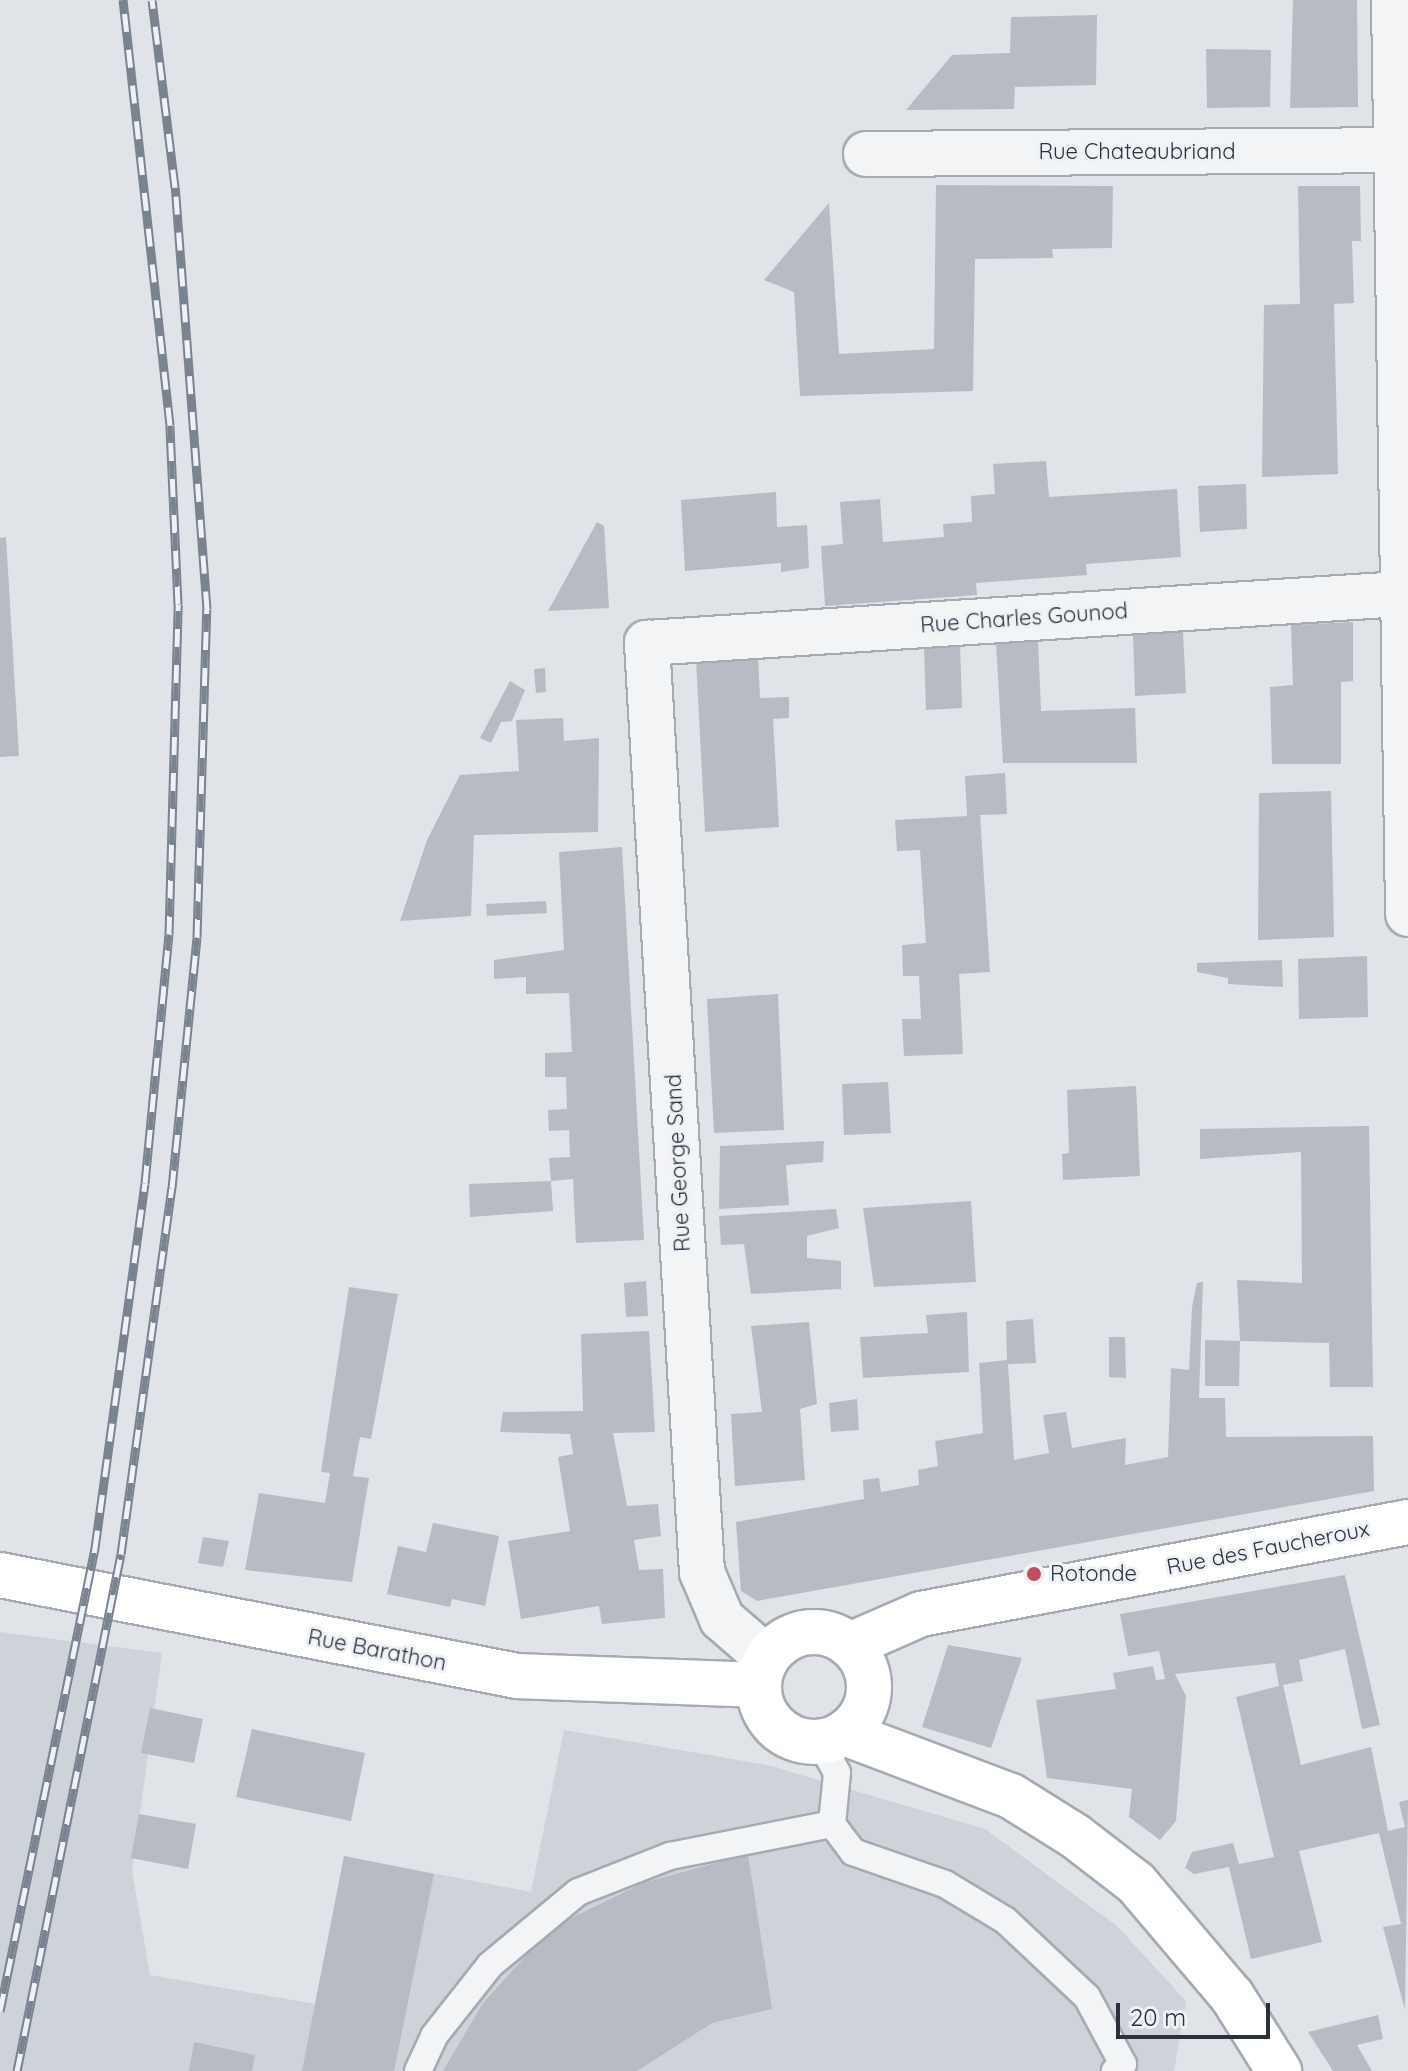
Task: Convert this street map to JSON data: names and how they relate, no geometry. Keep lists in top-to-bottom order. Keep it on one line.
{"streets":{"main road":["Rue des Faucheroux","Rue Barathon"],"street":["Rue Chateaubriand","Rue Charles Gounod","Rue George Sand"]},"crossings":[["Rue Charles Gounod","Rue George Sand"],["Rue George Sand","Rue des Faucheroux"],["Rue George Sand","Rue Barathon"],["Rue des Faucheroux","Rue Barathon"]],"places":["Rotonde"],"scale_bar":"20 m"}
